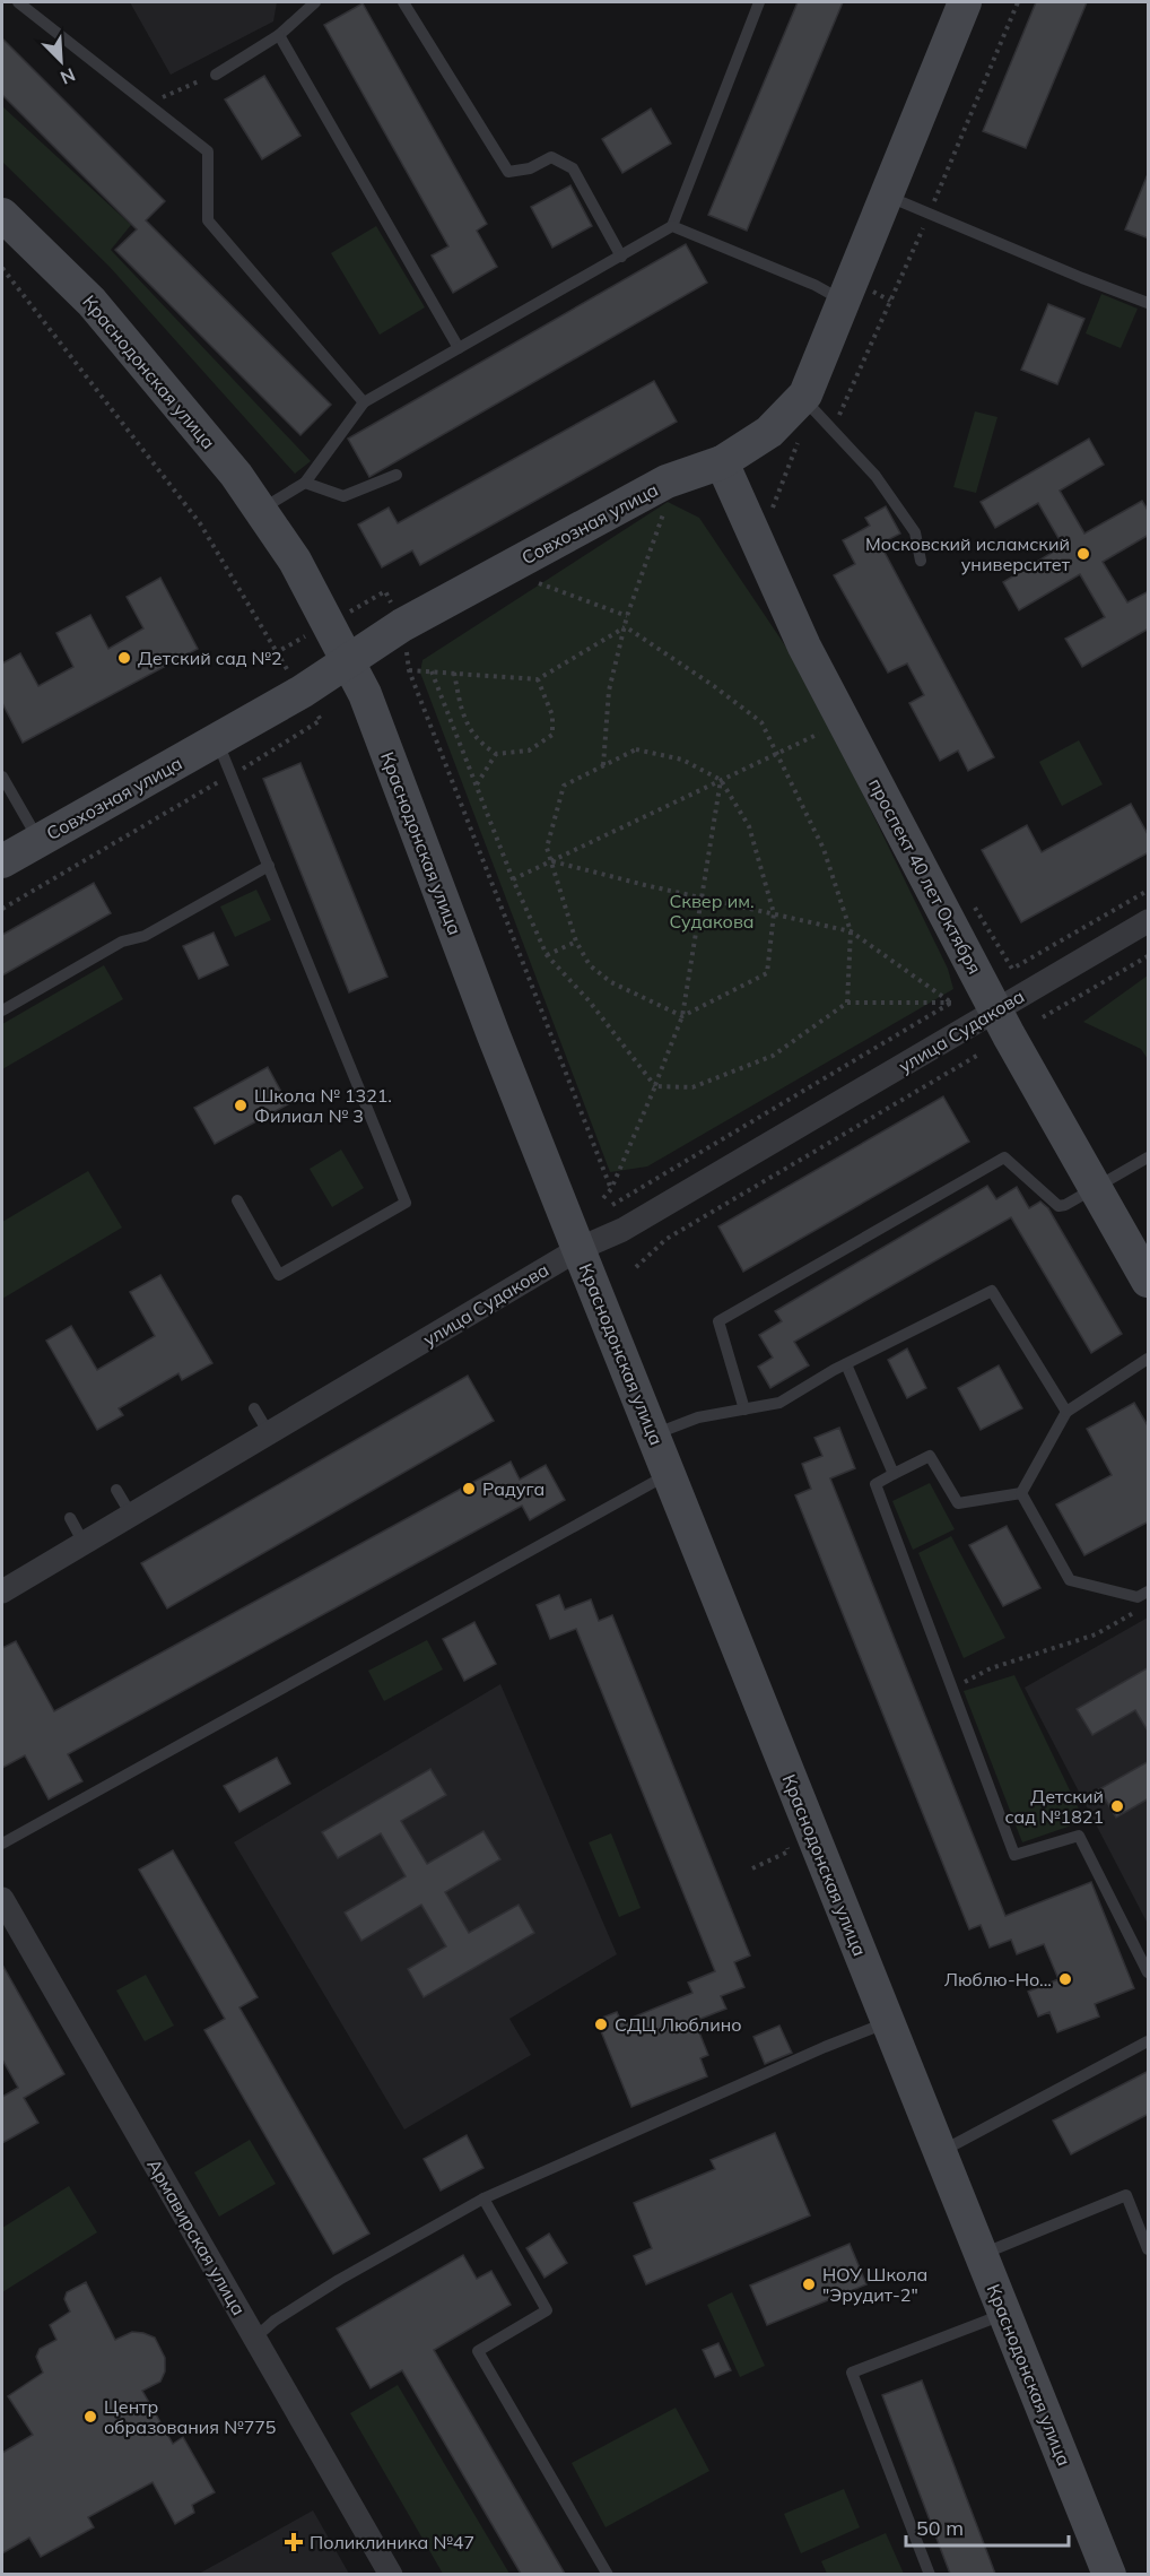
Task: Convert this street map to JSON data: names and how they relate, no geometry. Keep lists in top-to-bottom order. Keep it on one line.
{"streets":{"main road":["Краснодонская улица","Совхозная улица","проспект 40 лет Октября"],"street":["улица Судакова","Армавирская улица"]},"crossings":[["Краснодонская улица","Совхозная улица"],["Краснодонская улица","улица Судакова"],["Совхозная улица","проспект 40 лет Октября"],["проспект 40 лет Октября","улица Судакова"]],"parks":["Сквер им. Судакова"],"places":{"other":["Московский исламский университет","Детский сад №2","Школа № 1321. Филиал № 3","Радуга","Детский сад №1821","Люблю-Но...","СДЦ Люблино","НОУ Школа \"Эрудит-2\"","Центр образования №775"],"health":["Поликлиника №47"]},"scale_bar":"50 m","north":"bottom right"}
